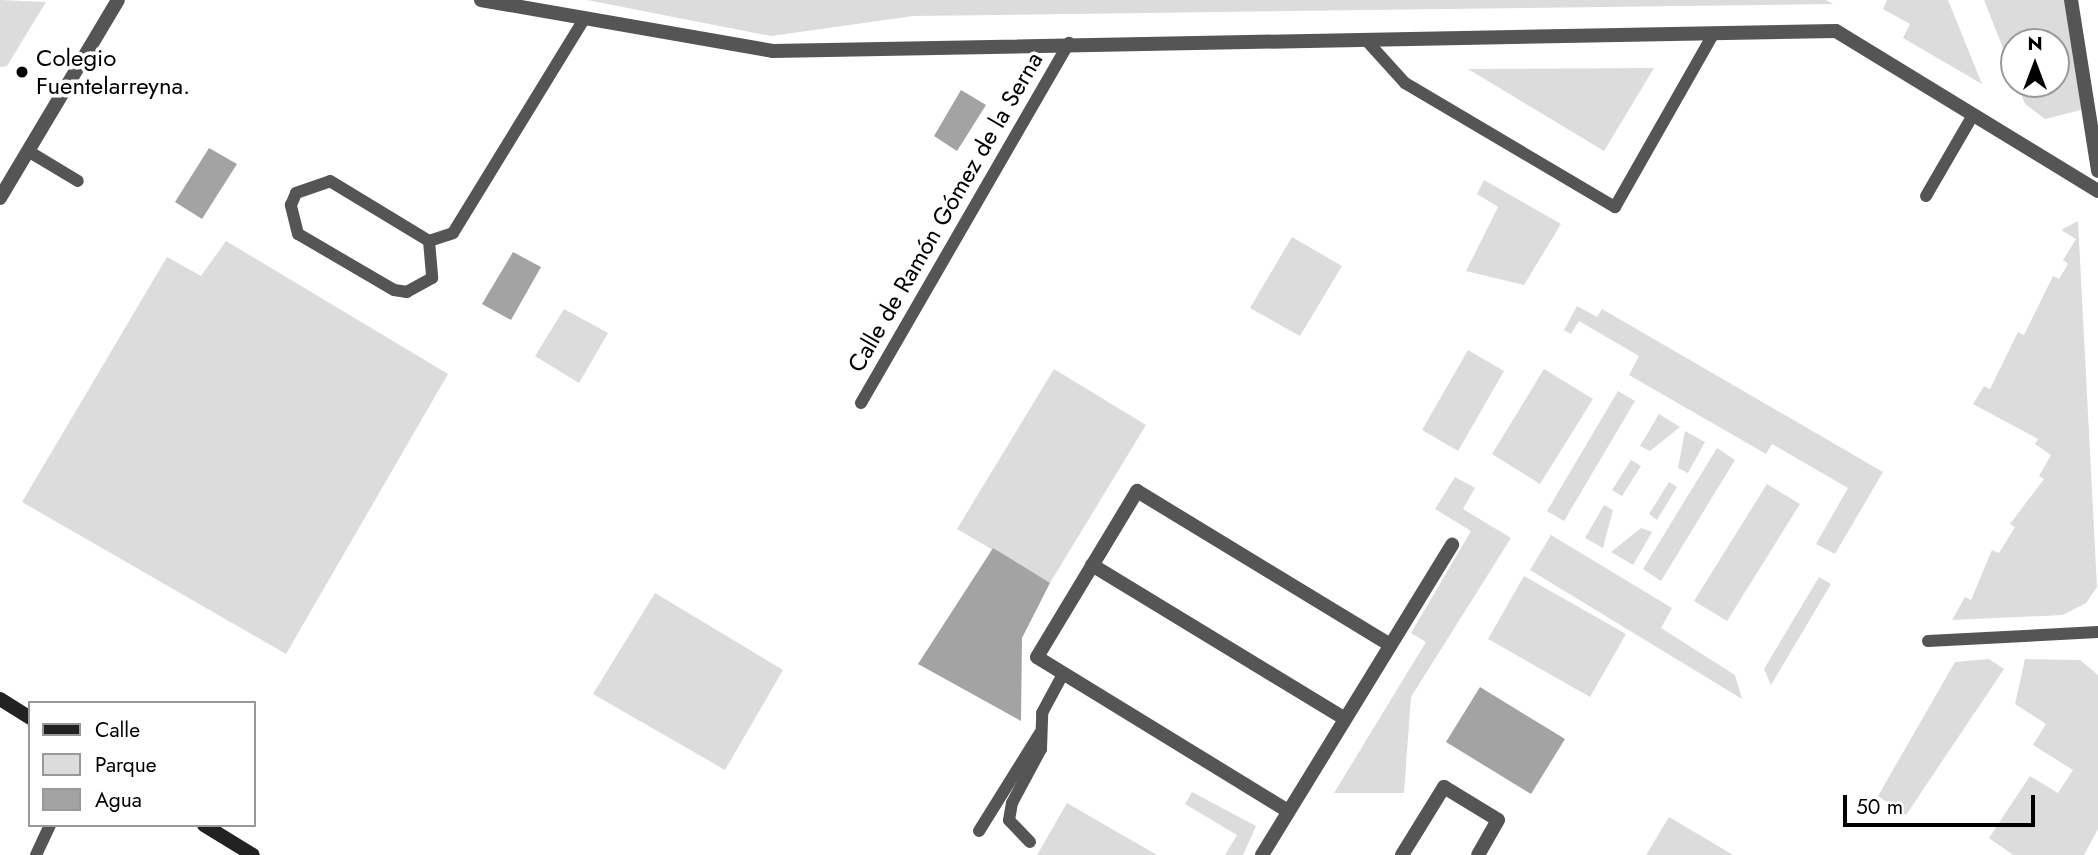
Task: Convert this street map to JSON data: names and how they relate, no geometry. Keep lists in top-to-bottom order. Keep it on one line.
{"streets":{"street":["Calle de Ramón Gómez de la Serna"]},"places":["Colegio Fuentelarreyna."],"legend":["Calle","Parque","Agua"],"scale_bar":"50 m","north":"top"}
